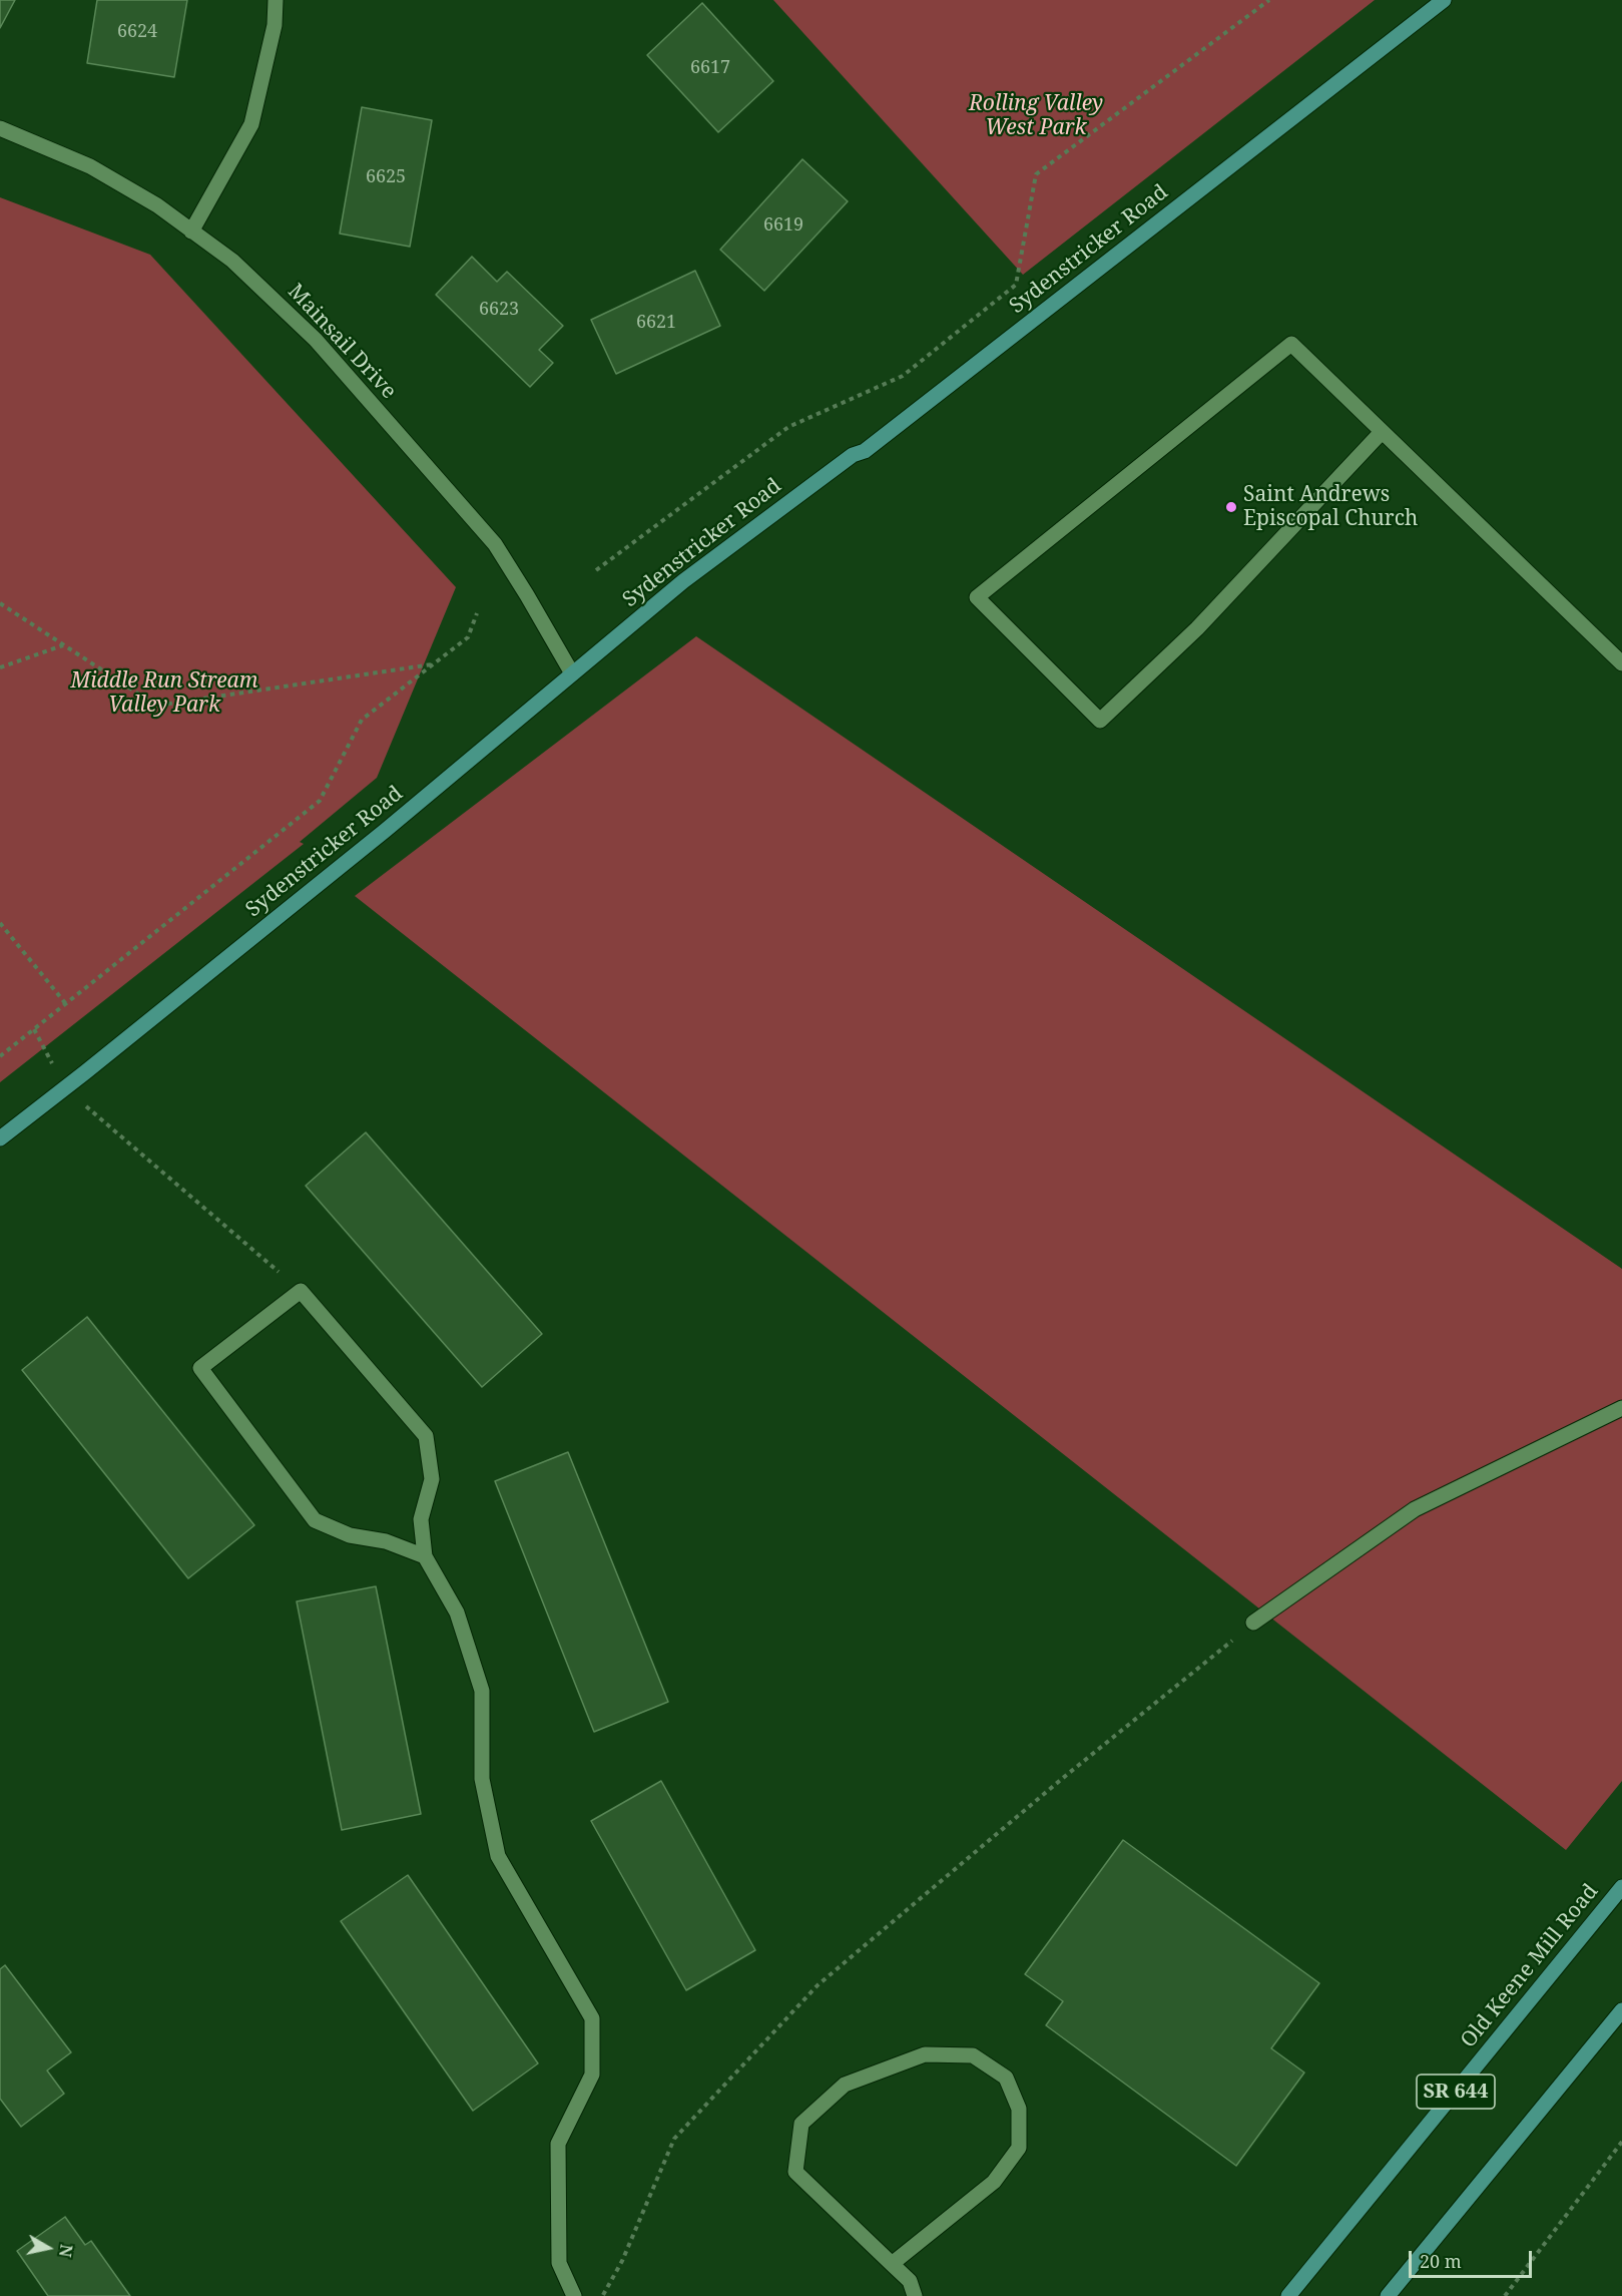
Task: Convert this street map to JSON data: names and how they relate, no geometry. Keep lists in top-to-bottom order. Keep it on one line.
{"streets":{"main road":["Sydenstricker Road","Old Keene Mill Road","SR 644"],"street":["Mainsail Drive"]},"crossings":[["Sydenstricker Road","Mainsail Drive"]],"parks":["Rolling Valley West Park","Middle Run Stream Valley Park"],"places":["Saint Andrews Episcopal Church"],"house_numbers":["6624","6617","6625","6619","6623","6621"],"scale_bar":"20 m","north":"right"}
